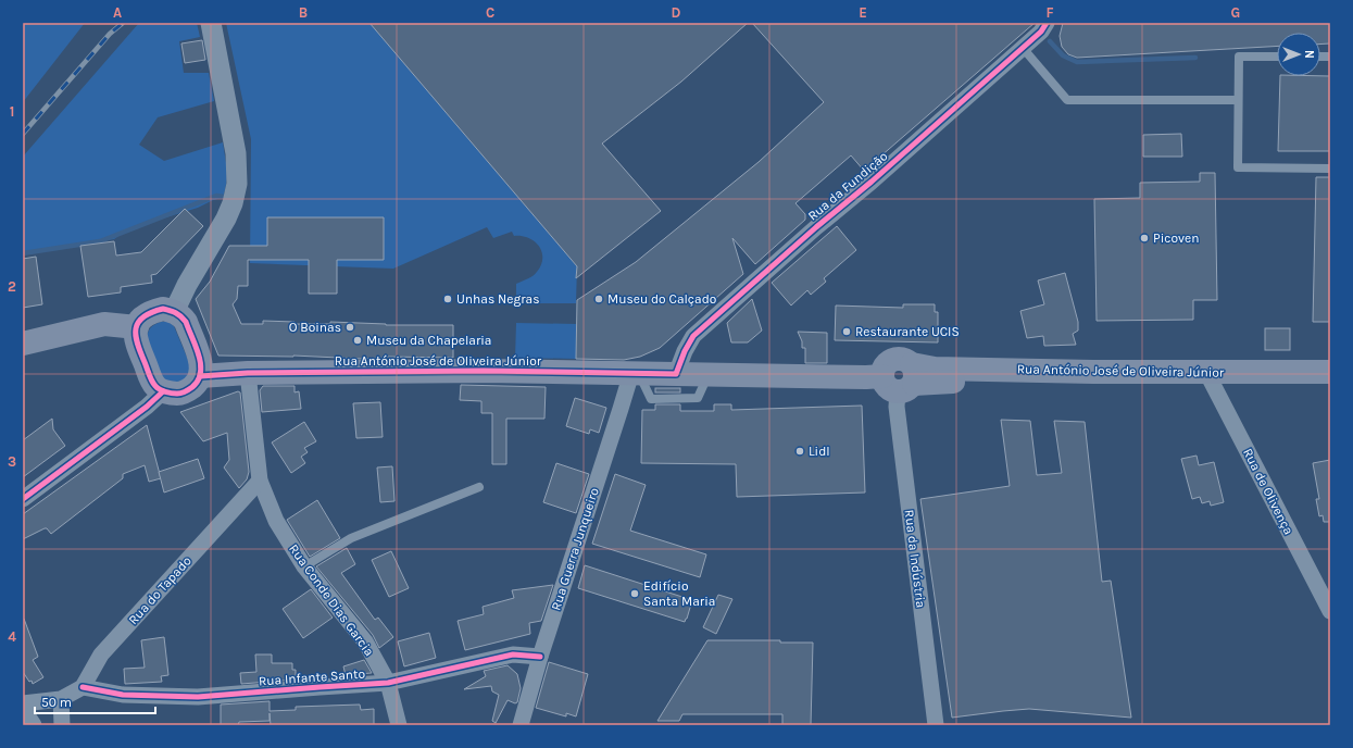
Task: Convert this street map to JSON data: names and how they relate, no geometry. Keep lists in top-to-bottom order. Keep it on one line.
{"streets":{"main road":["Rua António José de Oliveira Júnior"],"street":["Rua da Fundição","Rua de Olivença","Rua Guerra Junqueiro","Rua da Indústria","Rua do Tapado","Rua Conde Dias Garcia","Rua Infante Santo"]},"crossings":[["Rua da Fundição","Rua António José de Oliveira Júnior"],["Rua António José de Oliveira Júnior","Rua de Olivença"],["Rua António José de Oliveira Júnior","Rua Guerra Junqueiro"],["Rua António José de Oliveira Júnior","Rua da Indústria"],["Rua António José de Oliveira Júnior","Rua Conde Dias Garcia"],["Rua Guerra Junqueiro","Rua Infante Santo"],["Rua do Tapado","Rua Conde Dias Garcia"],["Rua do Tapado","Rua Infante Santo"],["Rua Conde Dias Garcia","Rua Infante Santo"]],"places":["Picoven","Unhas Negras","Museu do Calçado","O Boinas","Restaurante UCIS","Museu da Chapelaria","Lidl","Edifício Santa Maria"],"scale_bar":"50 m","north":"right","grid":{"columns":["A","B","C","D","E","F","G"],"rows":["1","2","3","4"]}}
